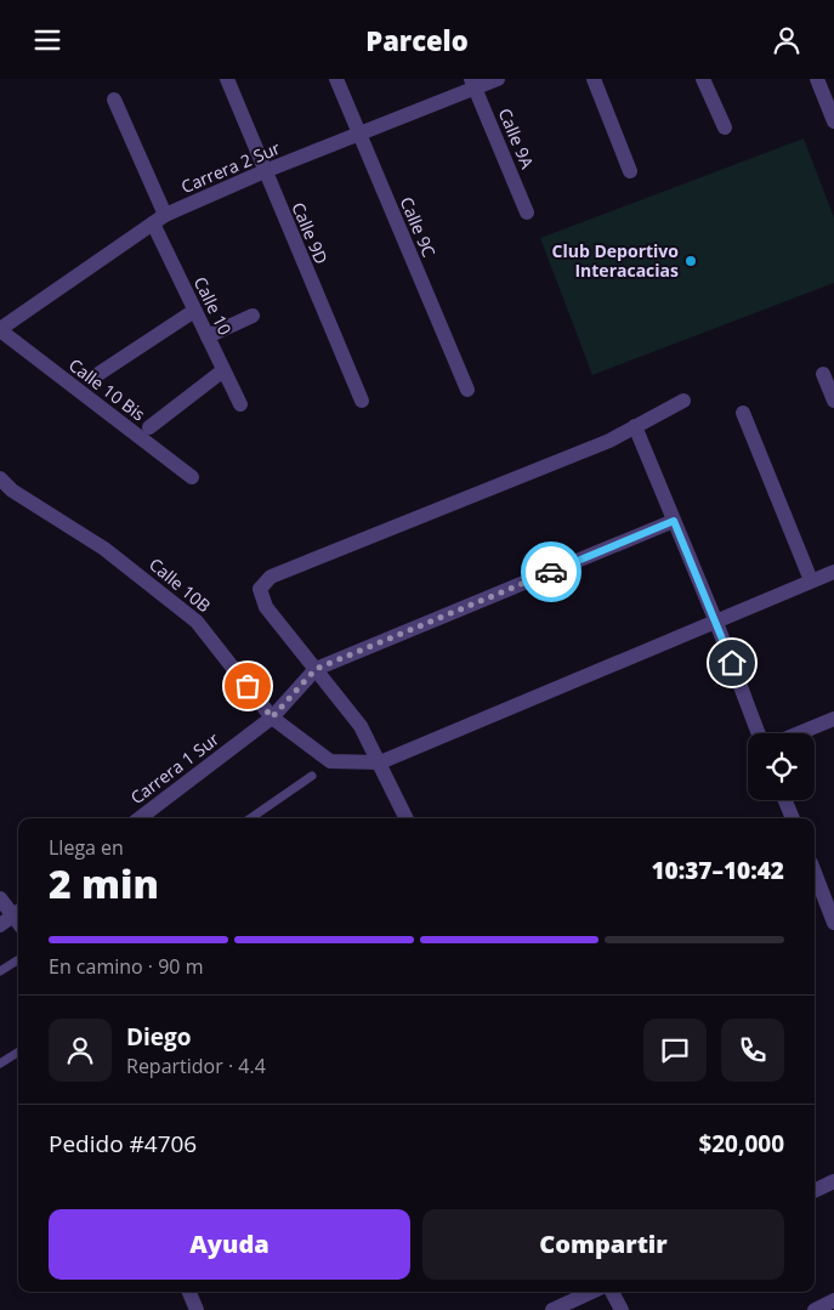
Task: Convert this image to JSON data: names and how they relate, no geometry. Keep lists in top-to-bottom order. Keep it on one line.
{"streets":{"street":["Calle 9A","Carrera 2 Sur","Calle 9C","Calle 9D","Calle 10","Calle 10 Bis","Calle 10B","Carrera 1 Sur"]},"crossings":[["Calle 9A","Carrera 2 Sur"],["Carrera 2 Sur","Calle 9C"],["Carrera 2 Sur","Calle 9D"],["Carrera 2 Sur","Calle 10"],["Carrera 2 Sur","Calle 10 Bis"],["Calle 10B","Carrera 1 Sur"]],"places":["Club Deportivo Interacacias"],"page":{"header":"Parcelo","heading":["2 min","Llega en","10:37–10:42"],"panel":["Diego","Repartidor · 4.4","Pedido #4706","$20,000"],"bar":"En camino · 90 m","buttons":["Ayuda","Compartir"]}}
